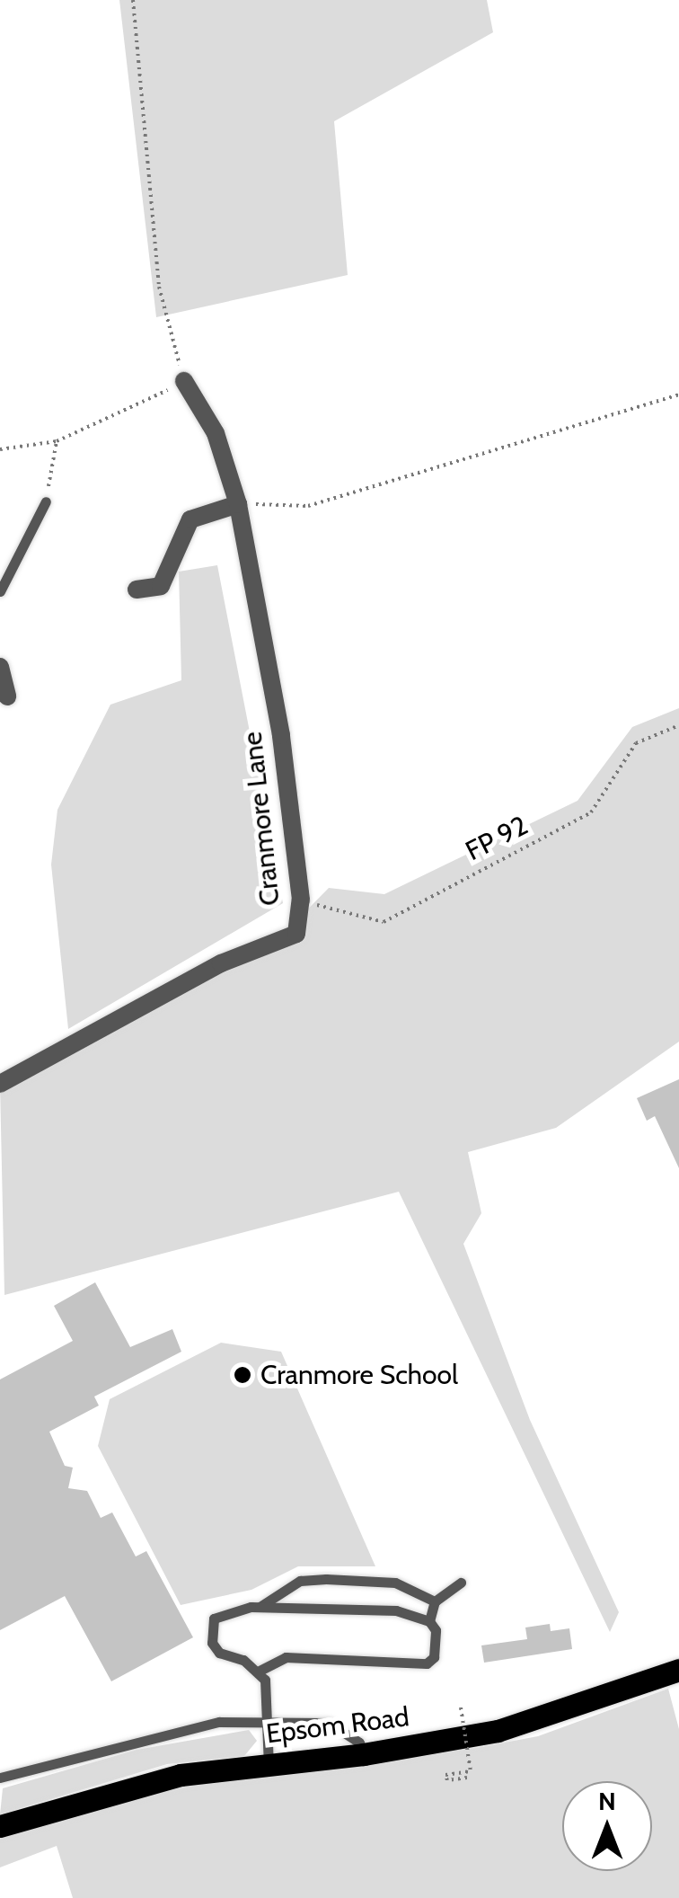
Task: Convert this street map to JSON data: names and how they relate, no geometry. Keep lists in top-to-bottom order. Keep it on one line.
{"streets":{"main road":["Epsom Road"],"street":["Cranmore Lane"],"path":["FP 92"]},"crossings":[["Cranmore Lane","FP 92"]],"places":["Cranmore School"],"north":"top"}
